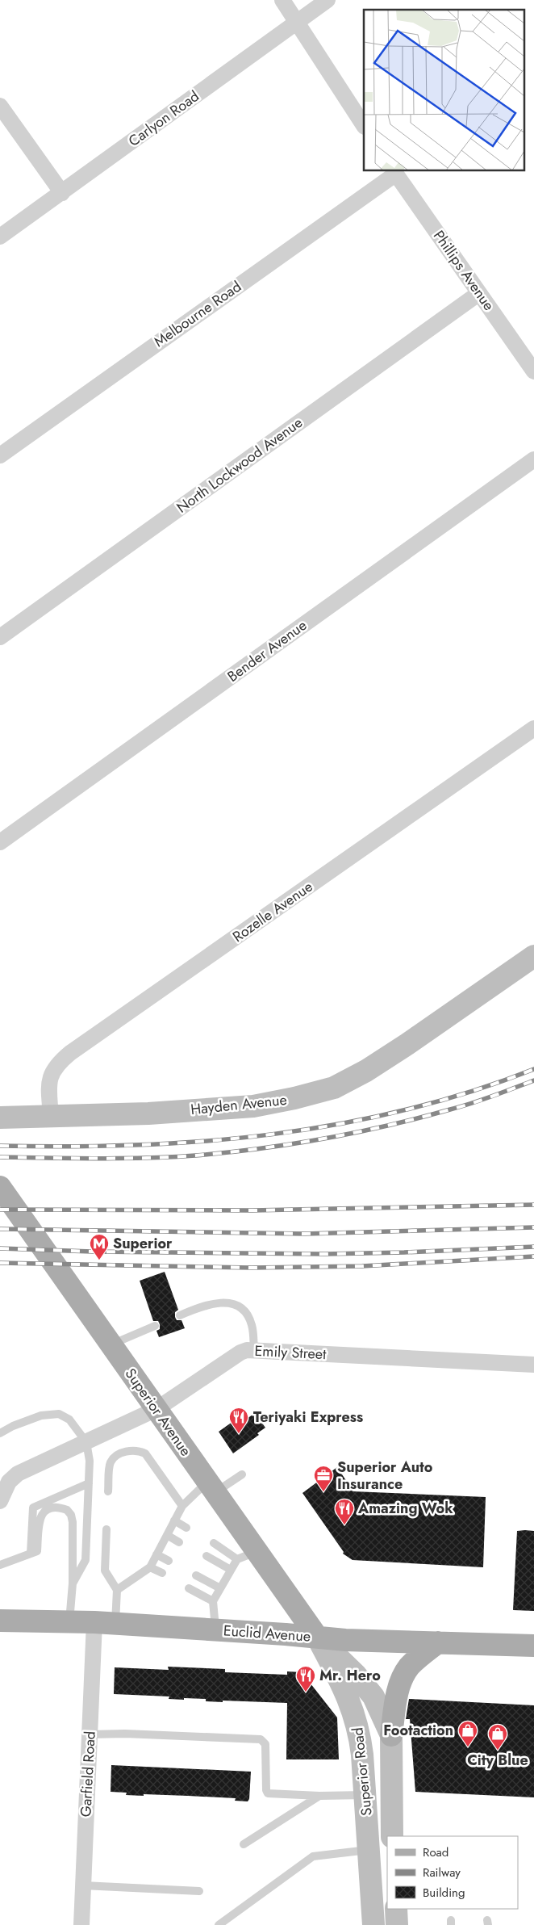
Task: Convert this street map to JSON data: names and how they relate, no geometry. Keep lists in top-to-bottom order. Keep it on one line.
{"streets":{"main road":["Superior Avenue","Euclid Avenue"],"street":["Carlyon Road","Phillips Avenue","Melbourne Road","North Lockwood Avenue","Bender Avenue","Rozelle Avenue","Hayden Avenue","Emily Street","Superior Road","Garfield Road"]},"crossings":[["Phillips Avenue","Melbourne Road"],["Phillips Avenue","North Lockwood Avenue"],["Rozelle Avenue","Hayden Avenue"],["Emily Street","Superior Avenue"],["Superior Avenue","Euclid Avenue"],["Superior Avenue","Superior Road"],["Euclid Avenue","Superior Road"],["Euclid Avenue","Garfield Road"]],"places":{"metro station":["Superior"],"restaurant":["Teriyaki Express","Amazing Wok","Mr. Hero"],"office":["Superior Auto Insurance"],"shop":["Footaction","City Blue"]},"legend":["Road","Railway","Building"]}
